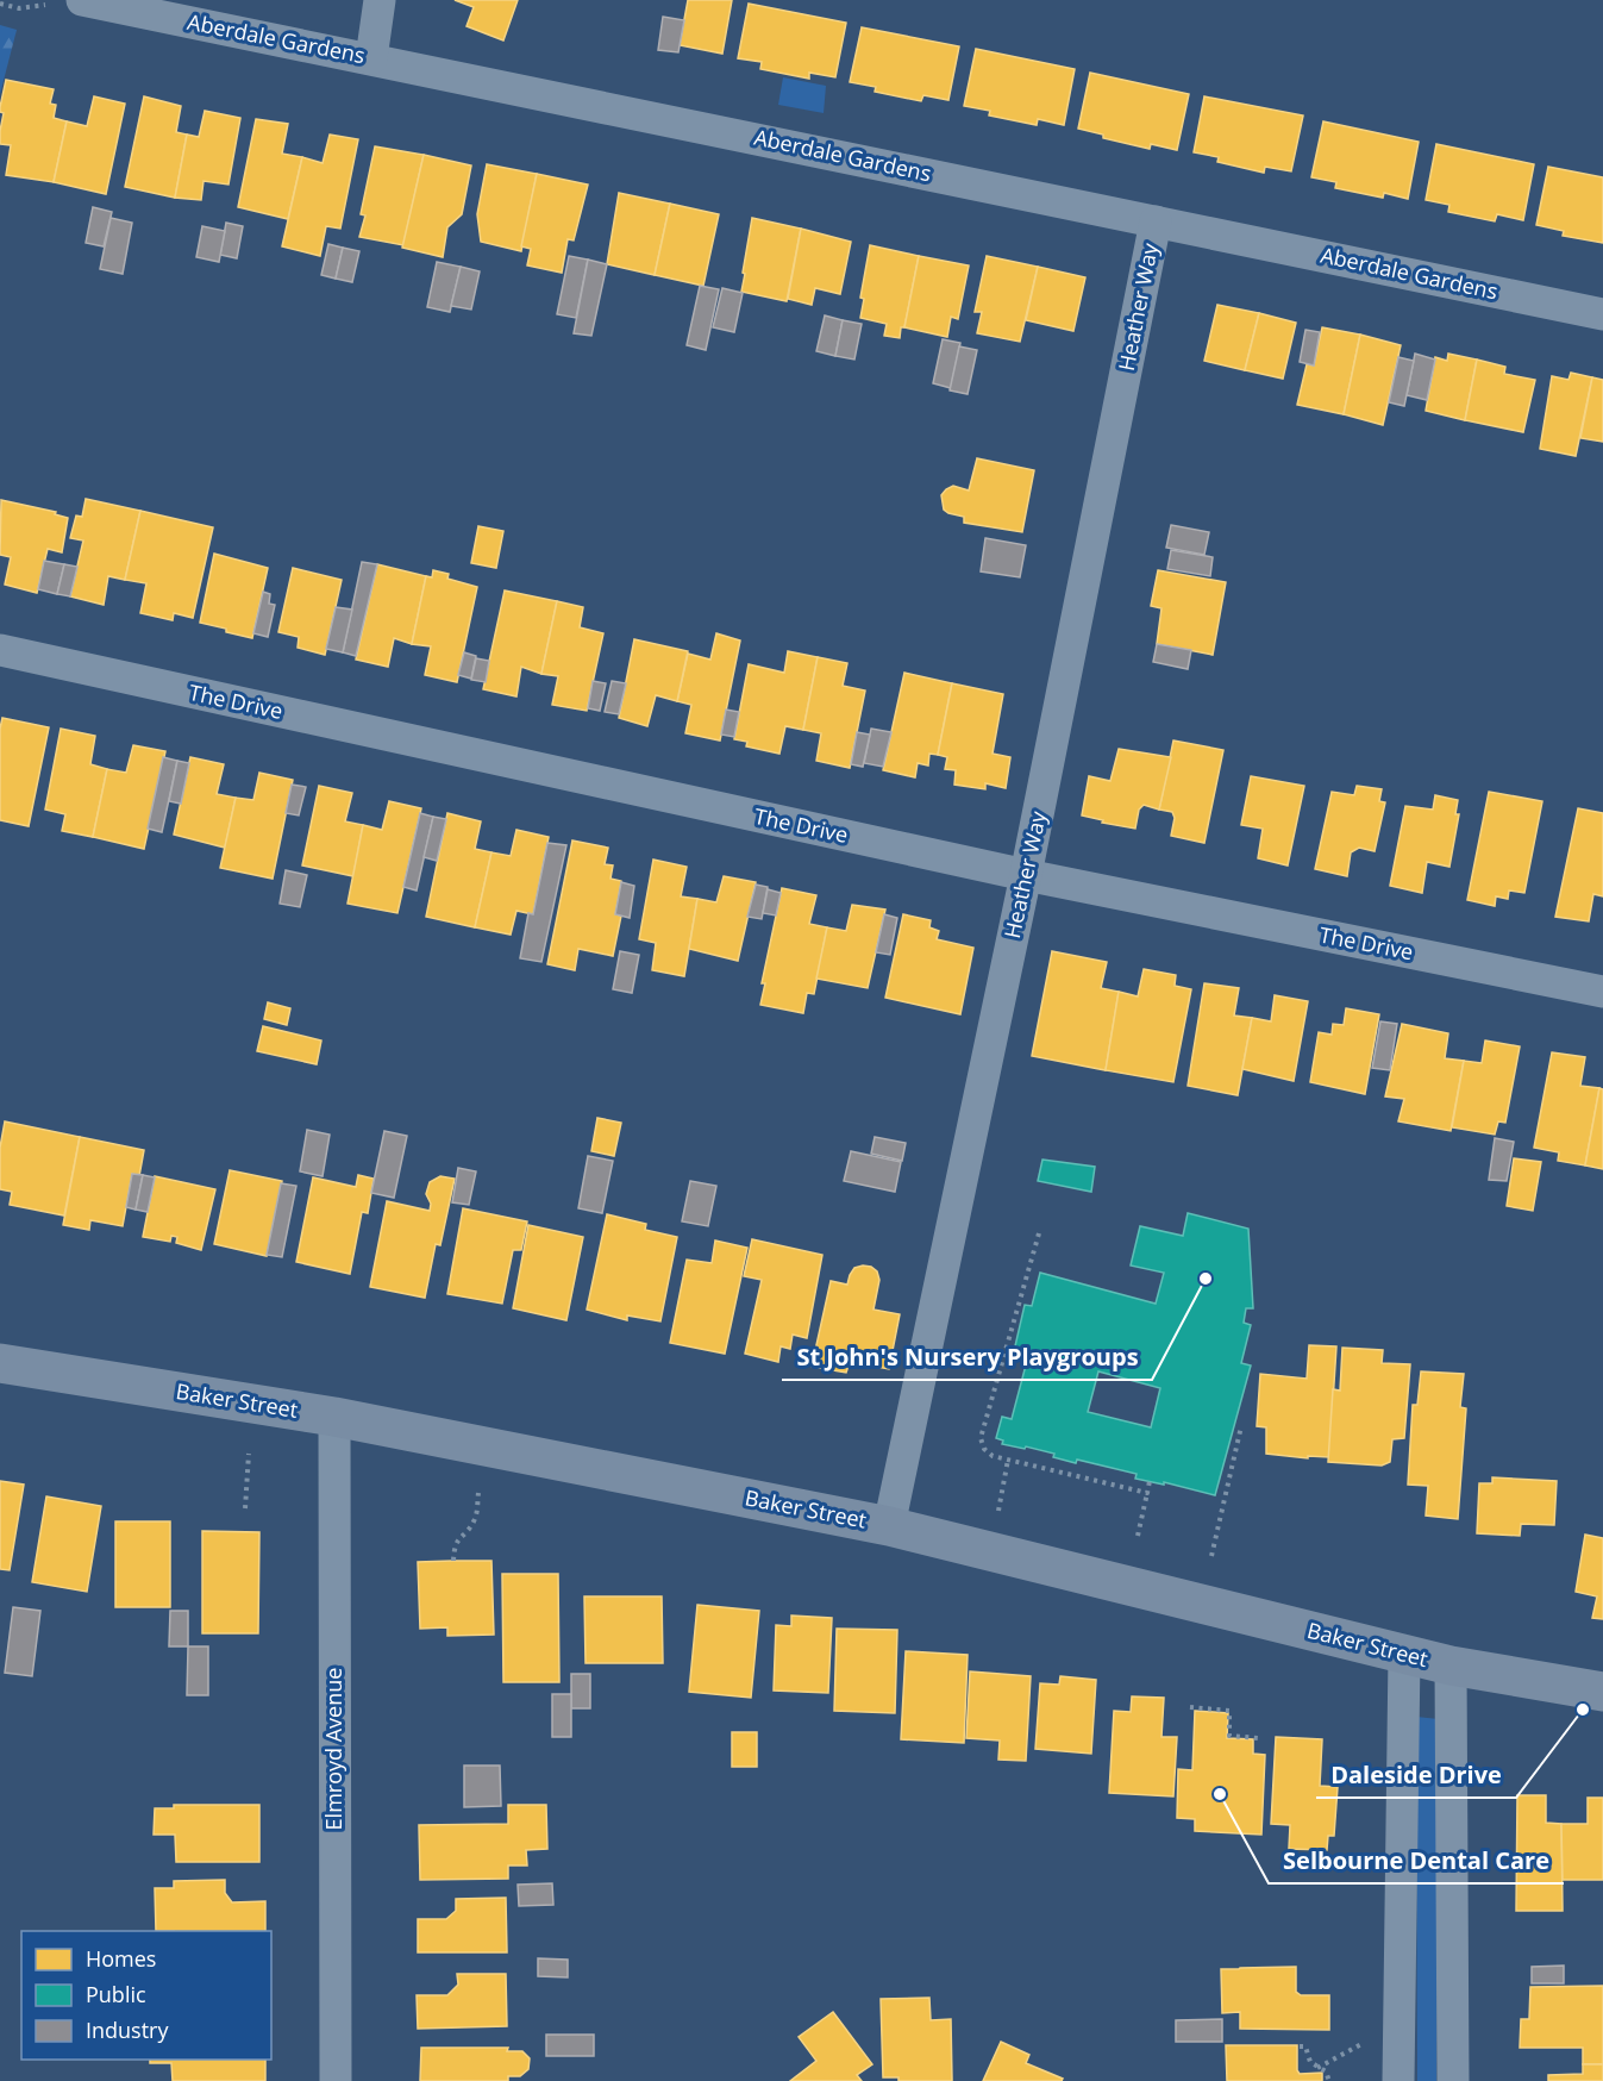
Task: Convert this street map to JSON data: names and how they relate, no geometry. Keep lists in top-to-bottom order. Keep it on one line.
{"streets":{"street":["Aberdale Gardens","Heather Way","The Drive","Baker Street","Elmroyd Avenue"]},"crossings":[["Aberdale Gardens","Heather Way"],["Heather Way","The Drive"],["Heather Way","Baker Street"],["Baker Street","Elmroyd Avenue"]],"places":["St John's Nursery Playgroups","Daleside Drive","Selbourne Dental Care"],"legend":["Homes","Public","Industry"]}
